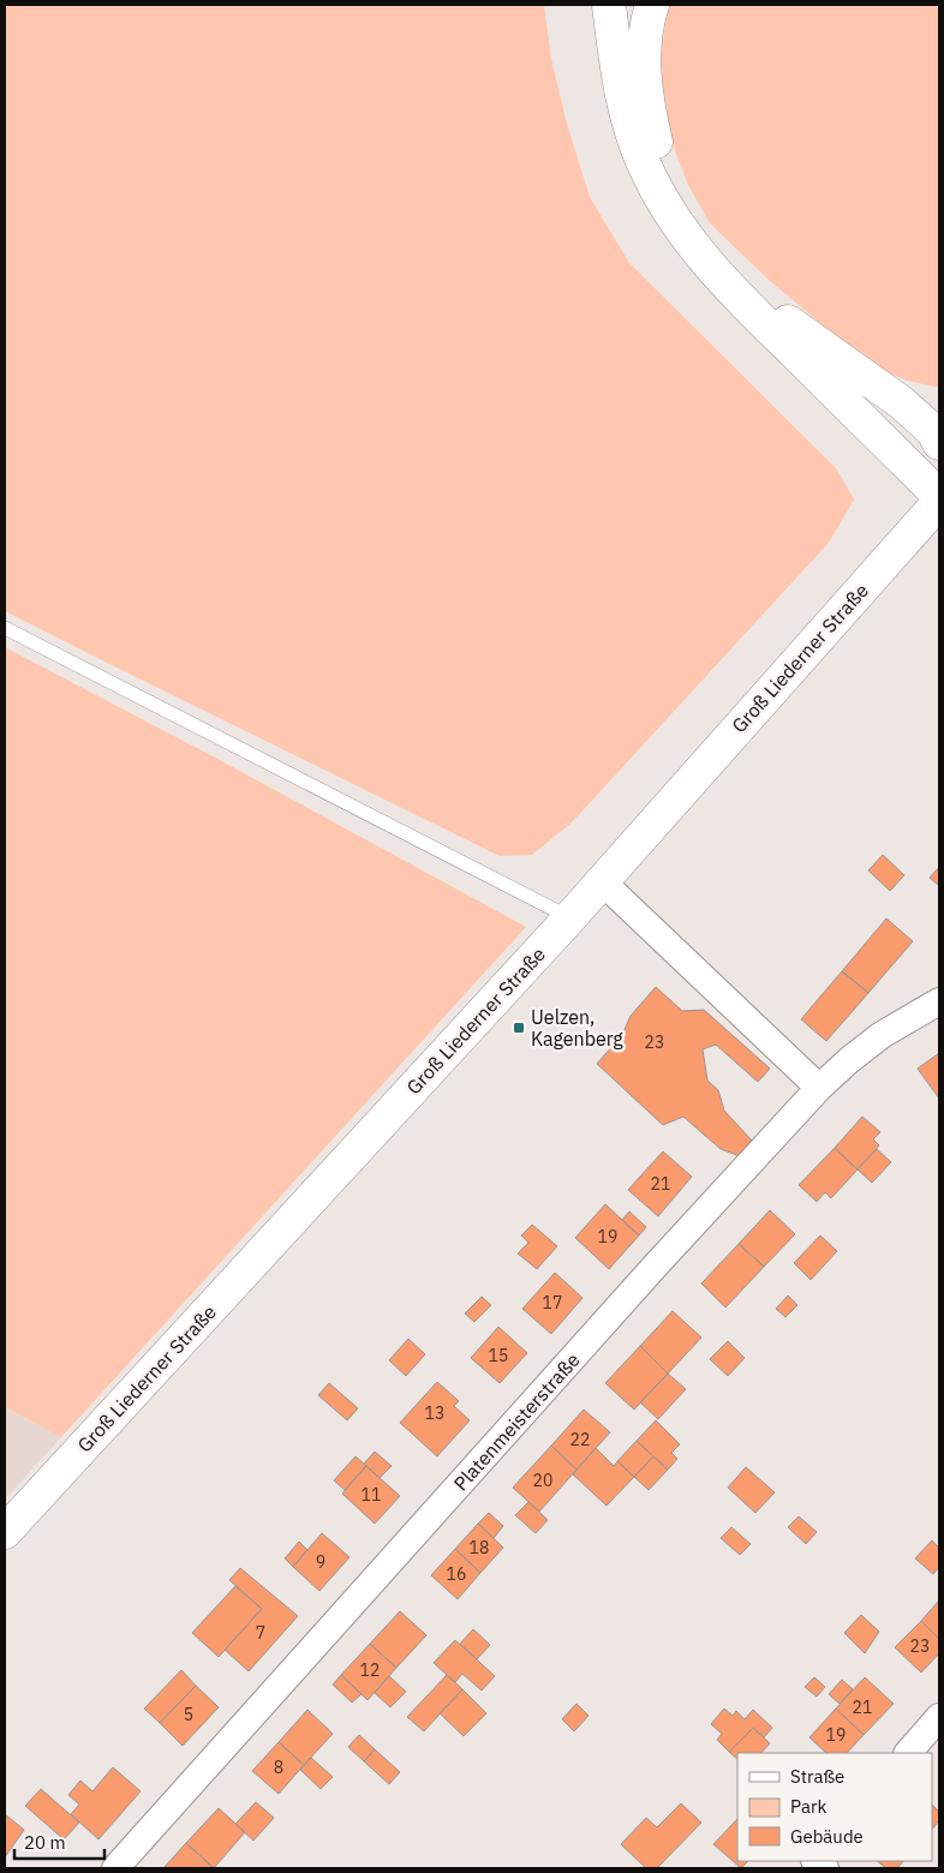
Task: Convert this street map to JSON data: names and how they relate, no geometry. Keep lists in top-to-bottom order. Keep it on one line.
{"streets":{"main road":["Groß Liederner Straße"],"street":["Platenmeisterstraße"]},"places":{"transit":["Uelzen, Kagenberg"]},"house_numbers":["23","21","19","17","15","13","22","20","11","18","9","16","7","23","12","21","5","19","8"],"legend":["Straße","Park","Gebäude"],"scale_bar":"20 m"}
